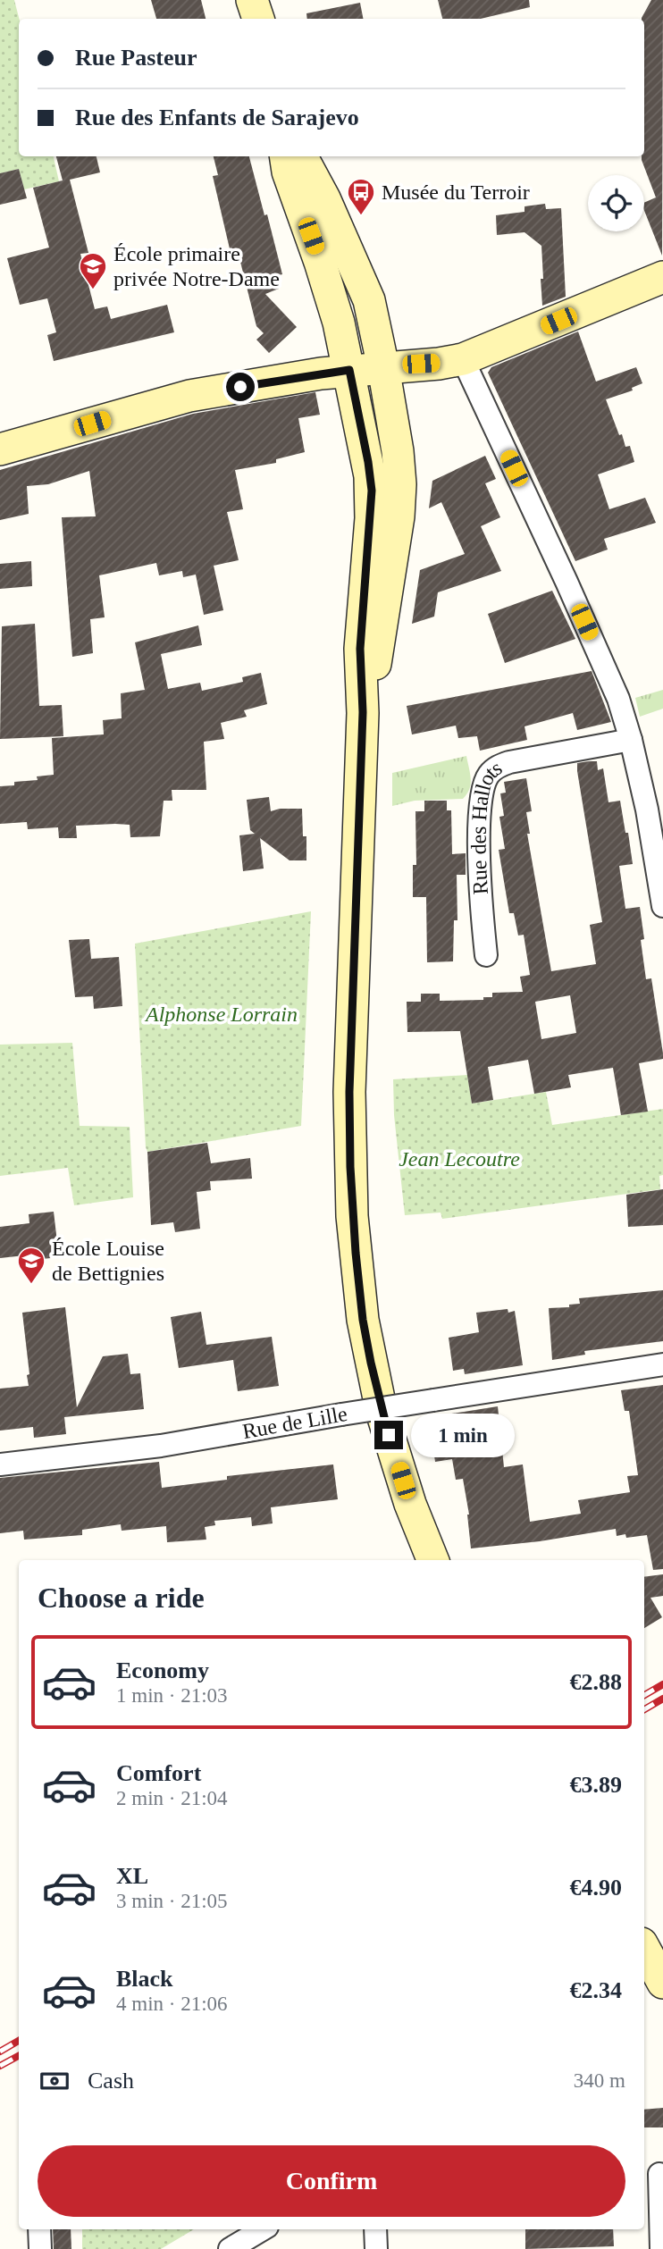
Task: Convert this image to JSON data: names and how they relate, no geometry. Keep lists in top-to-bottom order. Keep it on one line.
{"streets":{"street":["Rue des Hallots","Rue de Lille"]},"parks":["Alphonse Lorrain","Jean Lecoutre"],"places":{"bus stop":["Musée du Terroir"],"school or university":["École primaire privée Notre-Dame","École Louise de Bettignies"]},"page":{"banner":["Rue Pasteur","Rue des Enfants de Sarajevo"],"bubble":"1 min","heading":"Choose a ride","list":[{"name":"Economy","note":"1 min · 21:03","value":"€2.88"},{"name":"Comfort","note":"2 min · 21:04","value":"€3.89"},{"name":"XL","note":"3 min · 21:05","value":"€4.90"},{"name":"Black","note":"4 min · 21:06","value":"€2.34"}],"pay":["Cash","340 m"],"buttons":"Confirm"}}
